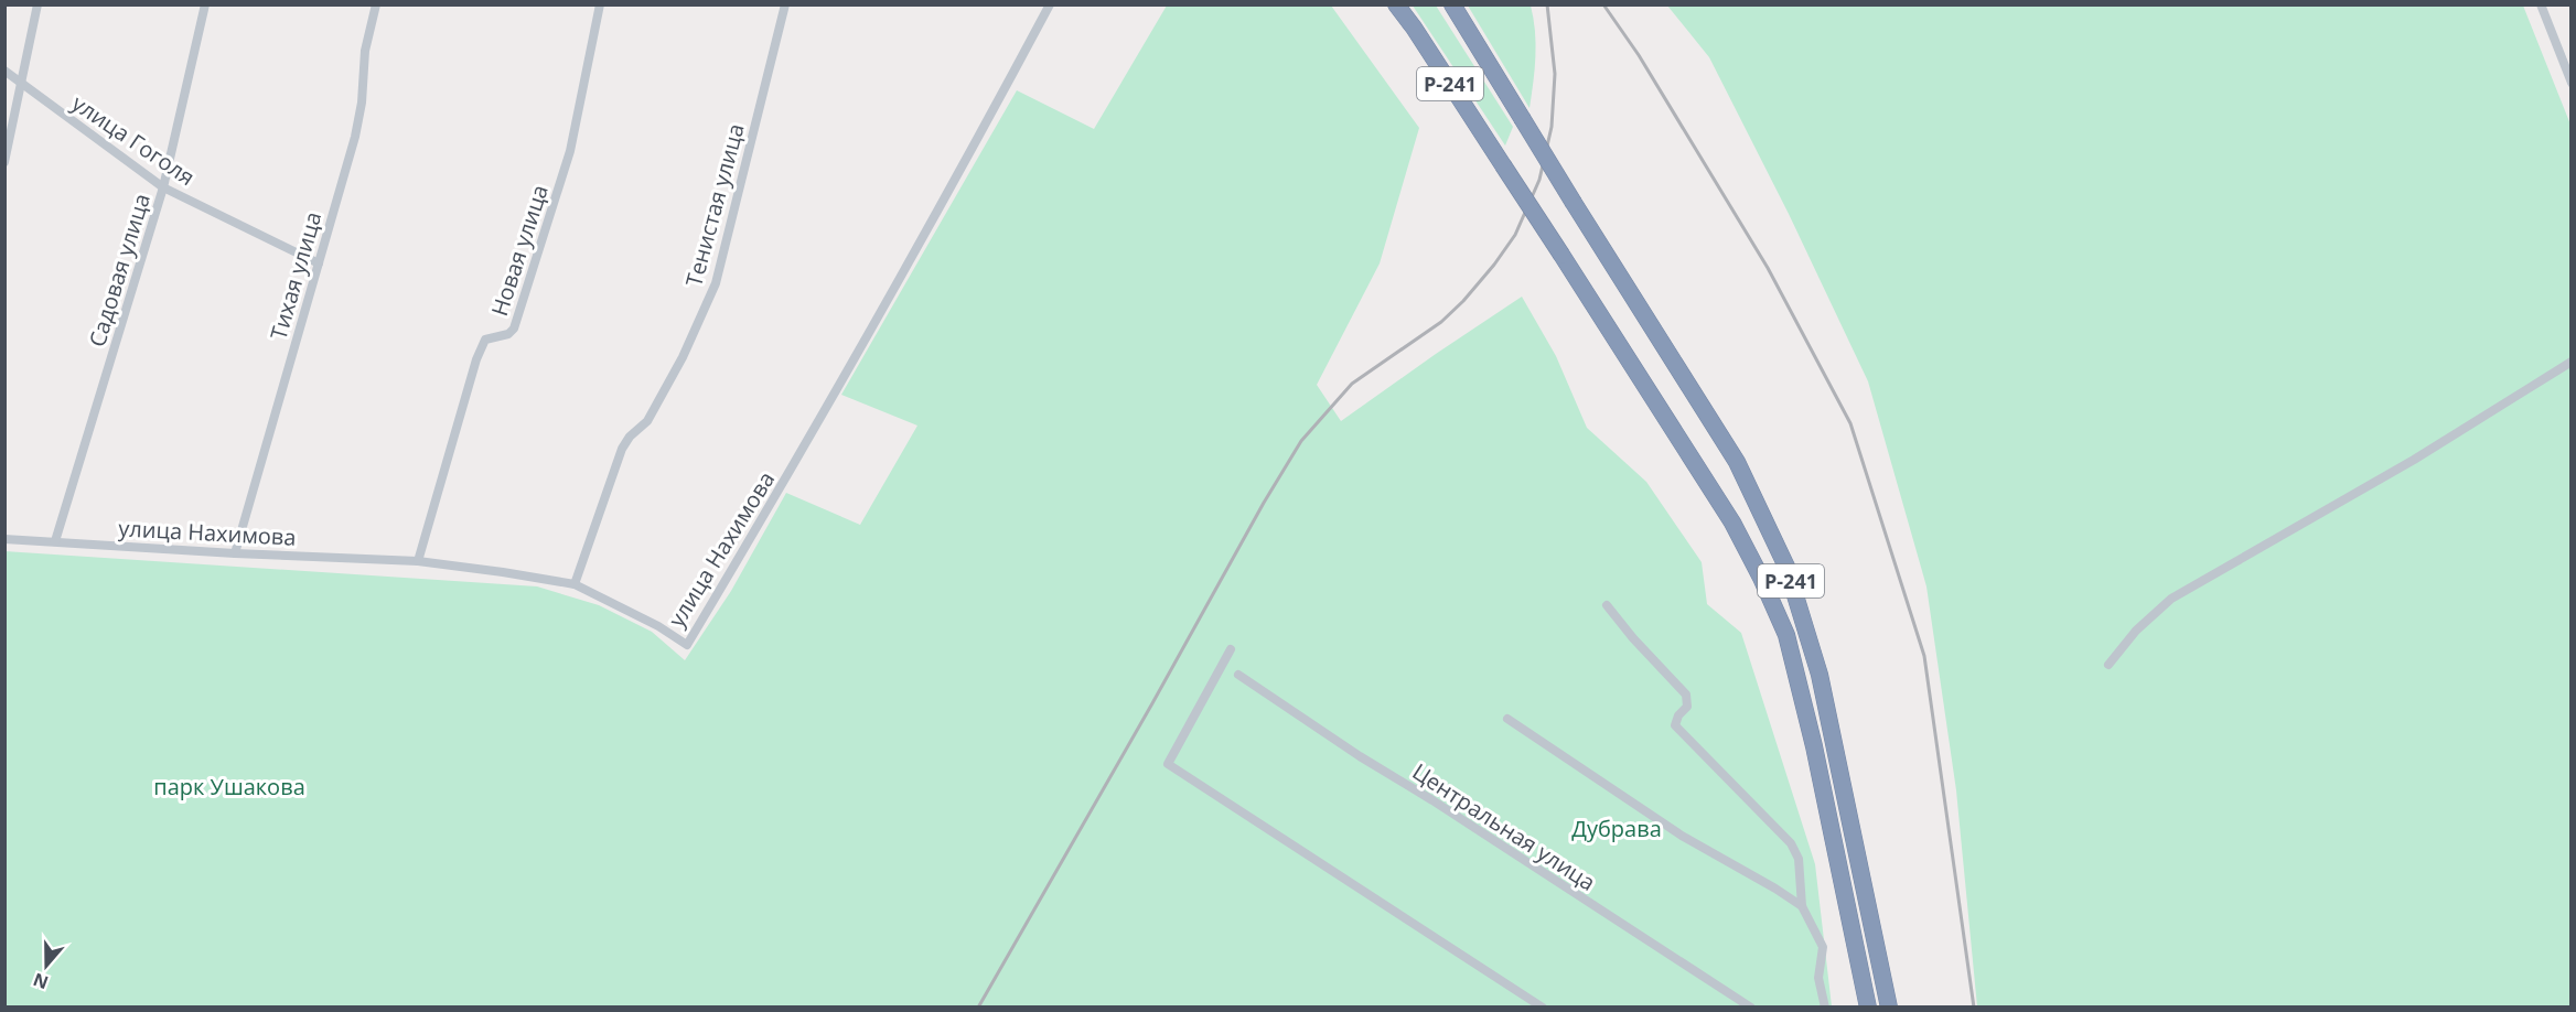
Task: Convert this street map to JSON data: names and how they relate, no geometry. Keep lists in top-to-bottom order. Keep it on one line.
{"streets":{"highway":["Р-241"],"street":["улица Гоголя","Тенистая улица","Новая улица","Садовая улица","Тихая улица","улица Нахимова","Центральная улица"]},"crossings":[["улица Гоголя","Садовая улица"],["улица Гоголя","Тихая улица"],["Тенистая улица","улица Нахимова"],["Новая улица","улица Нахимова"],["Садовая улица","улица Нахимова"],["Тихая улица","улица Нахимова"]],"parks":["парк Ушакова","Дубрава"],"north":"bottom"}
